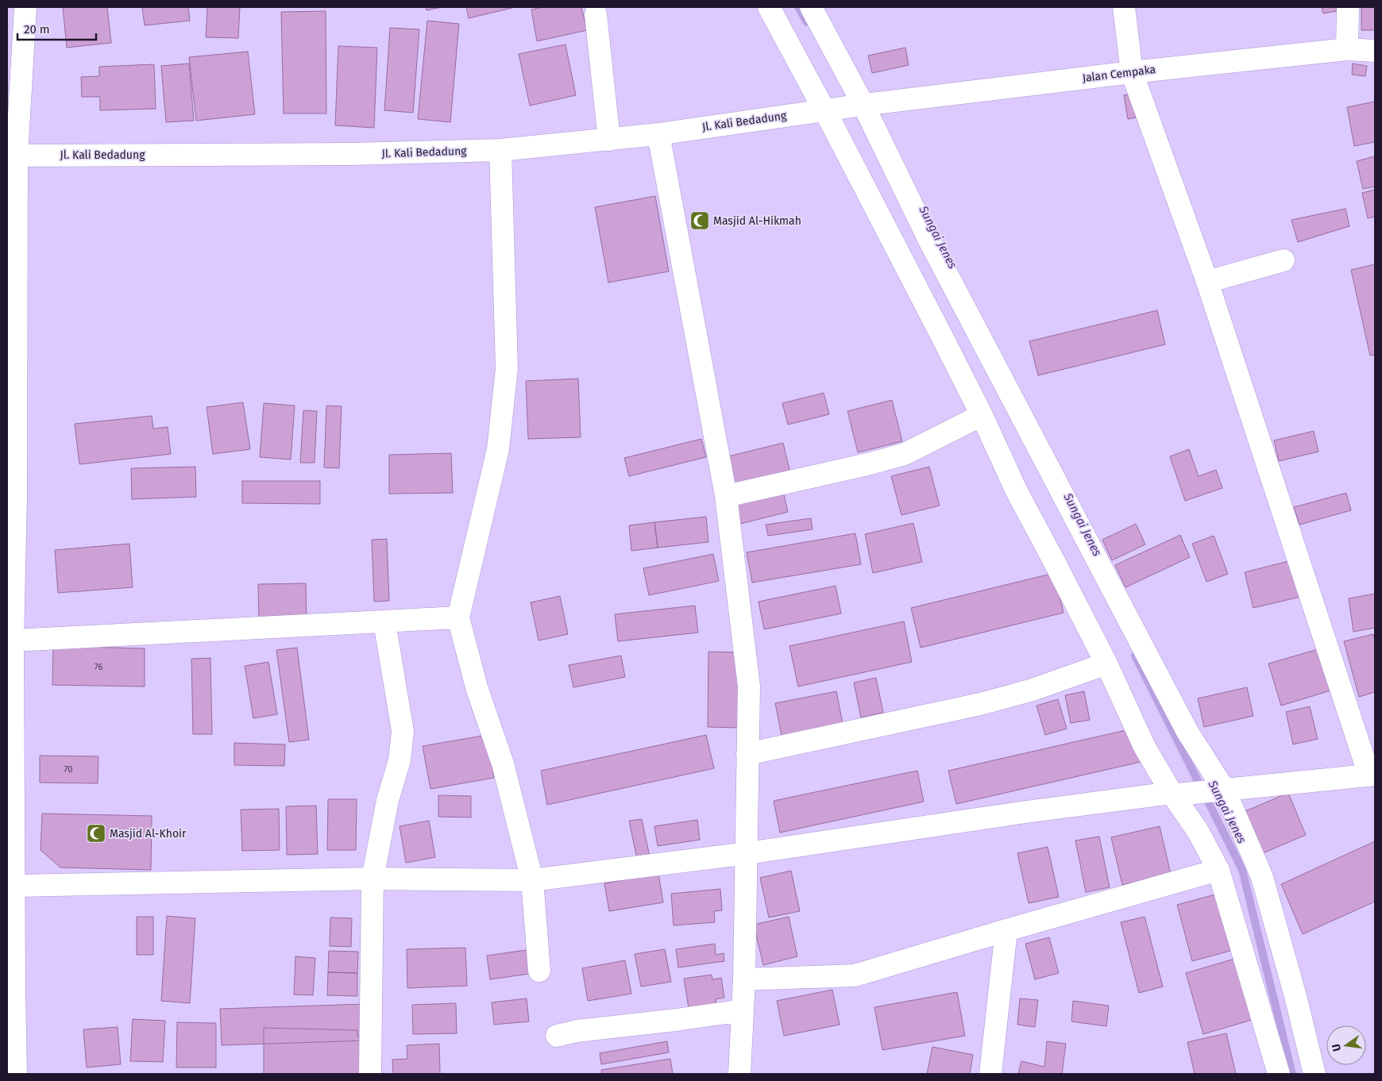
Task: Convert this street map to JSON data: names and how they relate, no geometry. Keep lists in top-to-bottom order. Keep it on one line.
{"streets":{"street":["Jalan Cempaka","Jl. Kali Bedadung"]},"crossings":[["Jalan Cempaka","Jl. Kali Bedadung"]],"water":["Sungai Jenes"],"places":{"mosque":["Masjid Al-Hikmah","Masjid Al-Khoir"]},"house_numbers":["76","70"],"scale_bar":"20 m","north":"left"}
